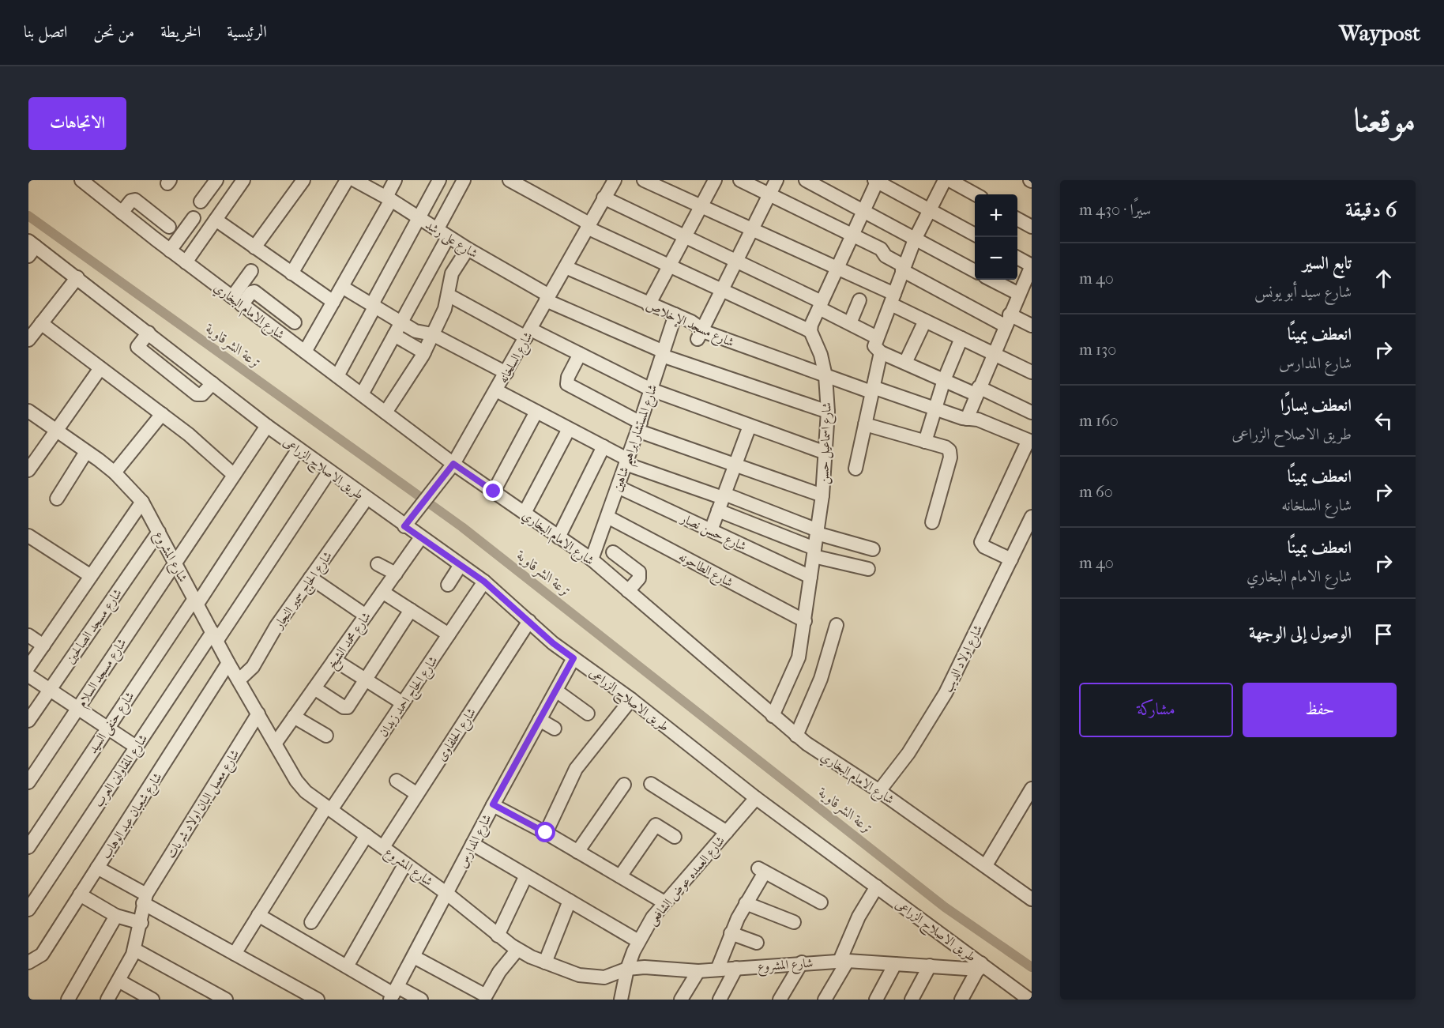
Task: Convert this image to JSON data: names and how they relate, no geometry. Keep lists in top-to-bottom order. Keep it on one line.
{"streets":{"street":["شارع على رشد","شارع الامام البخاري","شارع مسجد الإخلاص","شارع السلخانه","شارع المستشار ابراهيم شاهين","شارع اسماعيل حسن","طريق الاصلاح الزراعى","شارع حسن نصار","شارع المشروع","شارع الطاحونه","شارع الحاج سمير النجار","شارع مسجد الصالحين","شارع محمد الشيخ","شارع اولاد الديب","شارع مسجد السلام","شارع الحاج احمد زيدان","شارع حنفى السيد","شارع الحلفاوى","شارع المقاولين العرب","شارع معمل البان اولاد شربات","شارع شعبان عبد الوهاب","شارع المدارس","شارع العمده عوض الشافعى"]},"crossings":[["شارع على رشد","شارع السلخانه"],["شارع على رشد","شارع المستشار ابراهيم شاهين"],["شارع على رشد","شارع اسماعيل حسن"],["شارع الامام البخاري","شارع السلخانه"],["شارع الامام البخاري","شارع المستشار ابراهيم شاهين"],["شارع الامام البخاري","شارع اسماعيل حسن"],["شارع الامام البخاري","شارع اولاد الديب"],["شارع مسجد الإخلاص","شارع السلخانه"],["شارع مسجد الإخلاص","شارع المستشار ابراهيم شاهين"],["شارع مسجد الإخلاص","شارع اسماعيل حسن"],["شارع السلخانه","طريق الاصلاح الزراعى"],["شارع المستشار ابراهيم شاهين","شارع حسن نصار"],["شارع المستشار ابراهيم شاهين","شارع الطاحونه"],["شارع اسماعيل حسن","شارع حسن نصار"],["شارع اسماعيل حسن","شارع الطاحونه"],["طريق الاصلاح الزراعى","شارع المشروع"],["طريق الاصلاح الزراعى","شارع الحاج سمير النجار"],["طريق الاصلاح الزراعى","شارع محمد الشيخ"],["طريق الاصلاح الزراعى","شارع مسجد السلام"],["طريق الاصلاح الزراعى","شارع الحاج احمد زيدان"],["طريق الاصلاح الزراعى","شارع حنفى السيد"],["طريق الاصلاح الزراعى","شارع الحلفاوى"],["طريق الاصلاح الزراعى","شارع المقاولين العرب"],["طريق الاصلاح الزراعى","شارع المدارس"],["طريق الاصلاح الزراعى","شارع العمده عوض الشافعى"],["شارع المشروع","شارع الحاج سمير النجار"],["شارع المشروع","شارع مسجد الصالحين"],["شارع المشروع","شارع محمد الشيخ"],["شارع المشروع","شارع مسجد السلام"],["شارع المشروع","شارع الحاج احمد زيدان"],["شارع المشروع","شارع حنفى السيد"],["شارع المشروع","شارع الحلفاوى"],["شارع المشروع","شارع المقاولين العرب"],["شارع المشروع","شارع معمل البان اولاد شربات"],["شارع المشروع","شارع شعبان عبد الوهاب"],["شارع المشروع","شارع المدارس"],["شارع المشروع","شارع العمده عوض الشافعى"]],"water":["ترعة الشرقاوية"],"page":{"header":"Waypost","nav":["الرئيسية","الخريطة","من نحن","اتصل بنا"],"title":"موقعنا","buttons":["الاتجاهات",["حفظ","مشاركة"]],"heading":["6 دقيقة","سيرًا · 430 m"],"map_buttons":["+","−"],"list":[["تابع السير","شارع سيد أبو يونس","40 m"],["انعطف يمينًا","شارع المدارس","130 m"],["انعطف يسارًا","طريق الاصلاح الزراعى","160 m"],["انعطف يمينًا","شارع السلخانه","60 m"],["انعطف يمينًا","شارع الامام البخاري","40 m"],"الوصول إلى الوجهة"]}}
